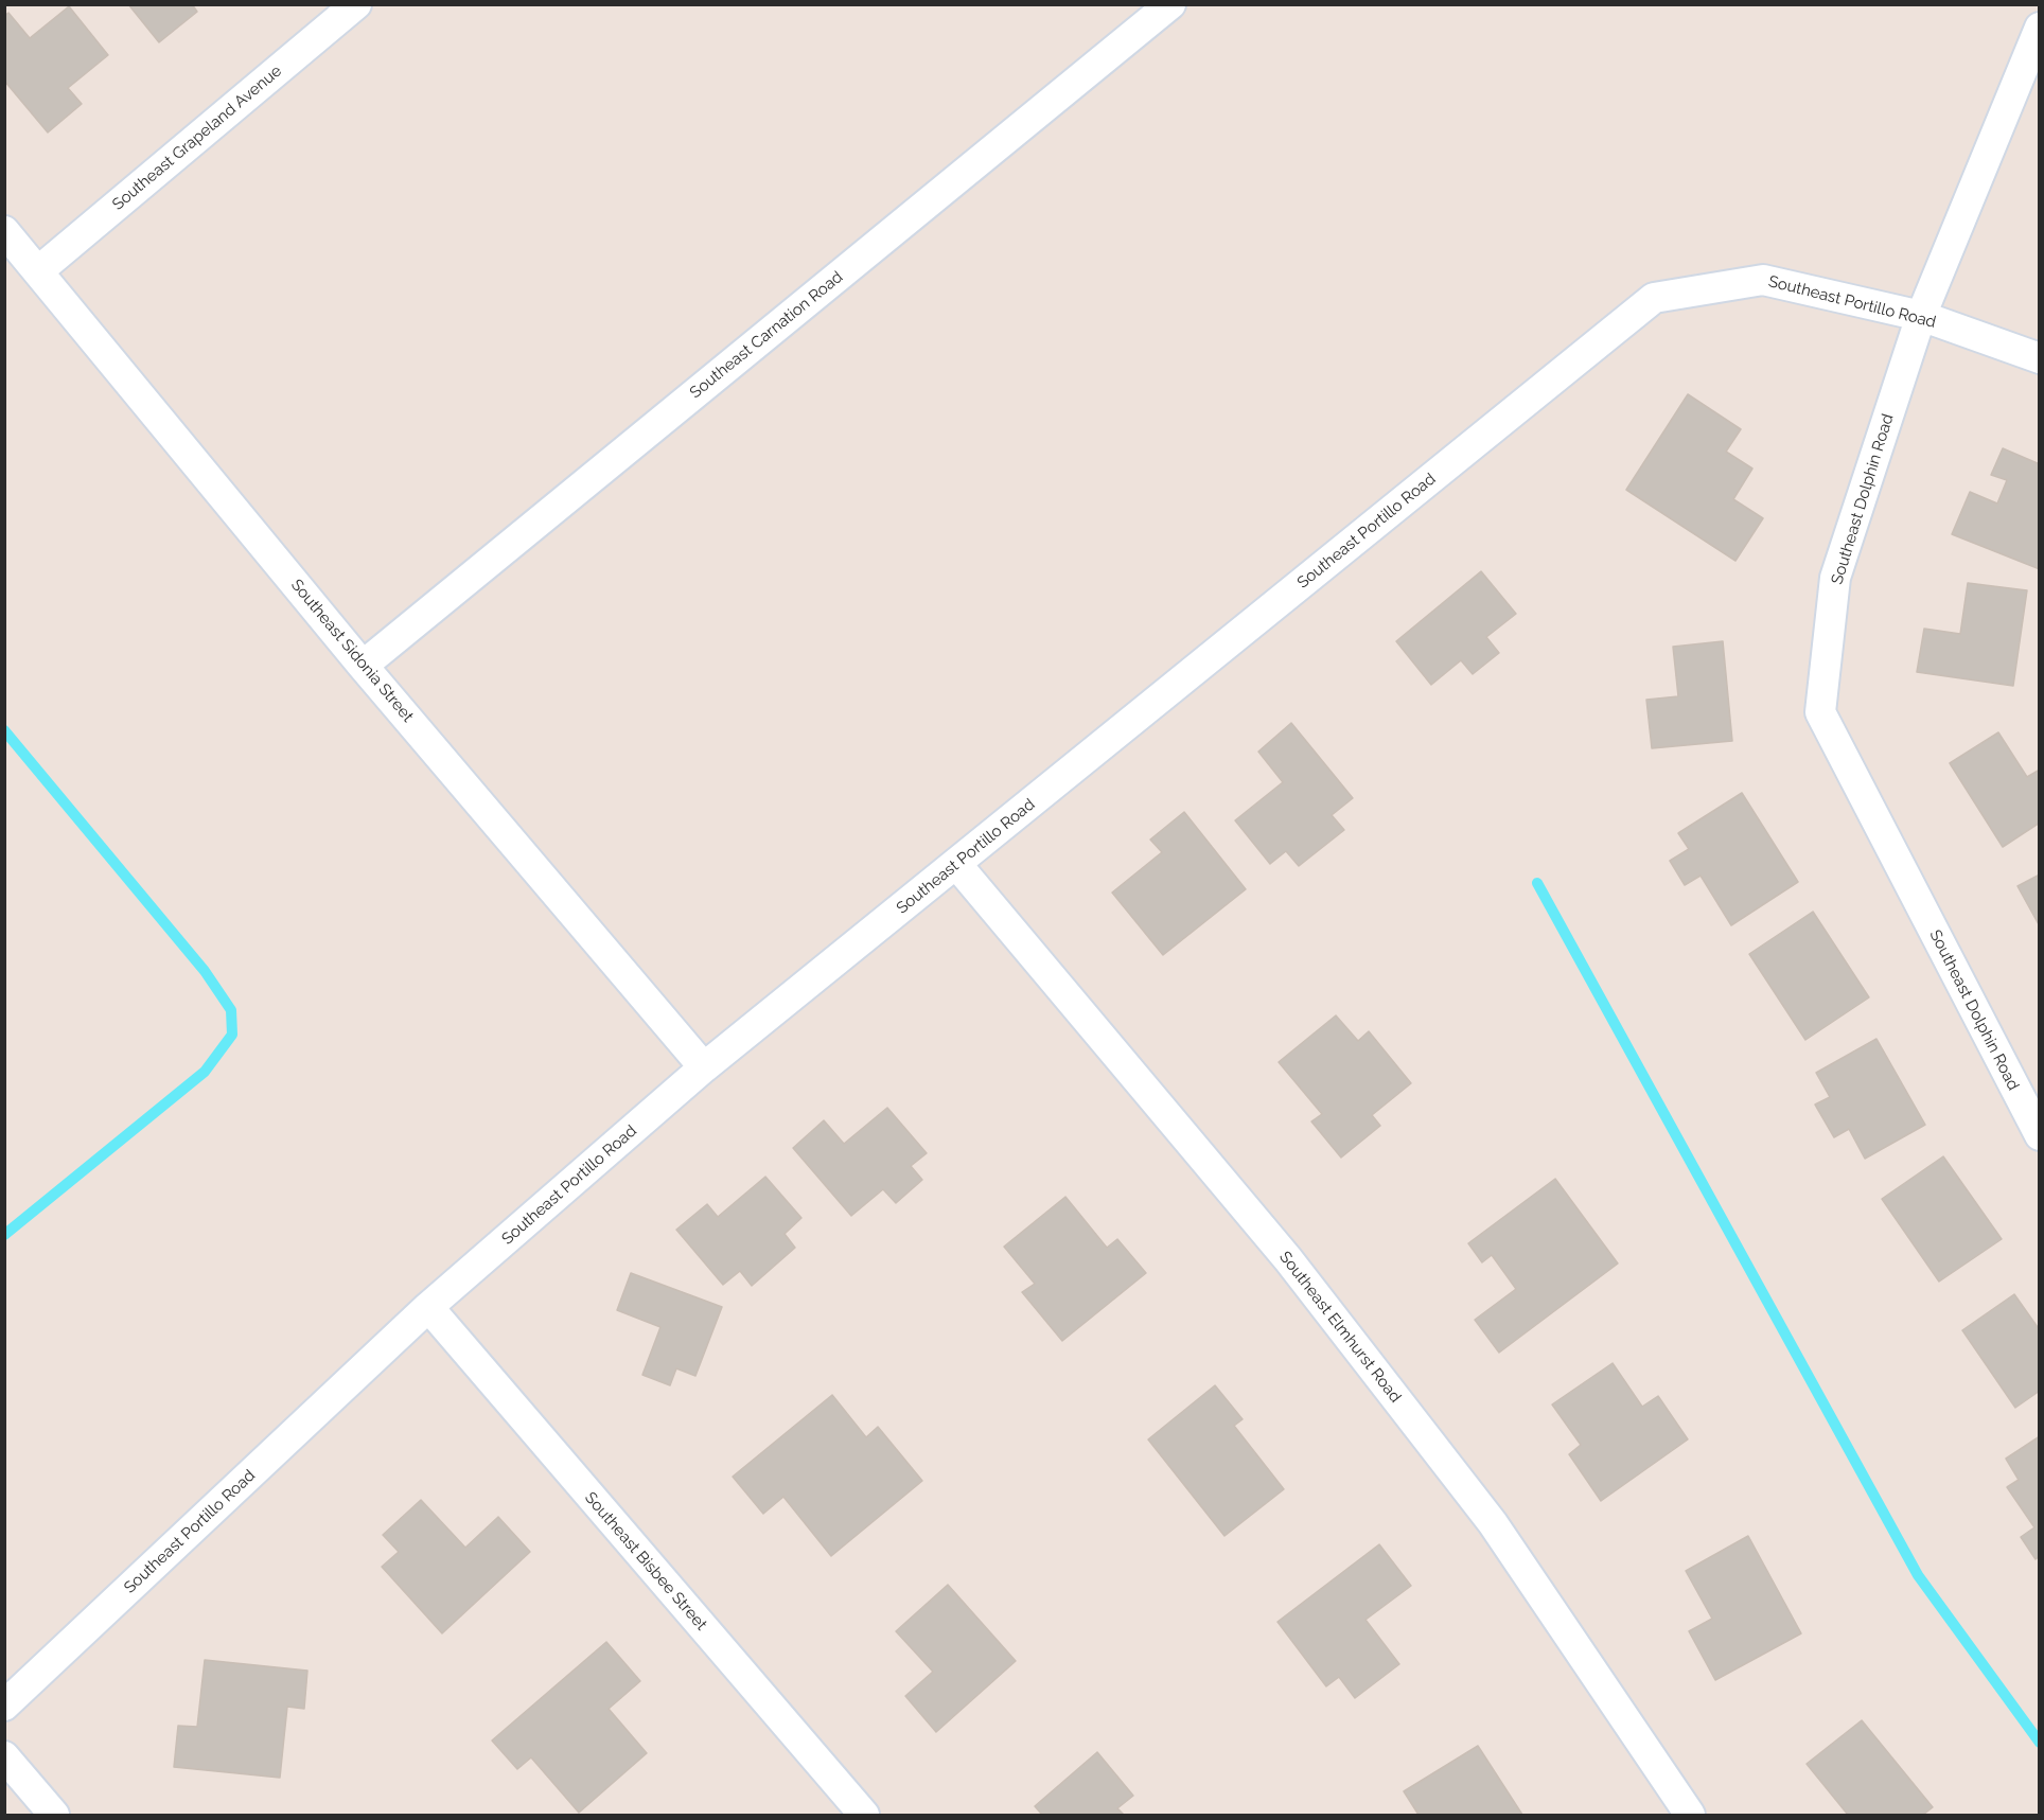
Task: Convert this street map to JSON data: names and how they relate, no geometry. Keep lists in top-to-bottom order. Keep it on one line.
{"streets":{"street":["Southeast Grapeland Avenue","Southeast Portillo Road","Southeast Carnation Road","Southeast Dolphin Road","Southeast Sidonia Street","Southeast Elmhurst Road","Southeast Bisbee Street"]},"crossings":[["Southeast Grapeland Avenue","Southeast Sidonia Street"],["Southeast Portillo Road","Southeast Dolphin Road"],["Southeast Portillo Road","Southeast Sidonia Street"],["Southeast Portillo Road","Southeast Elmhurst Road"],["Southeast Portillo Road","Southeast Bisbee Street"],["Southeast Carnation Road","Southeast Sidonia Street"]]}
